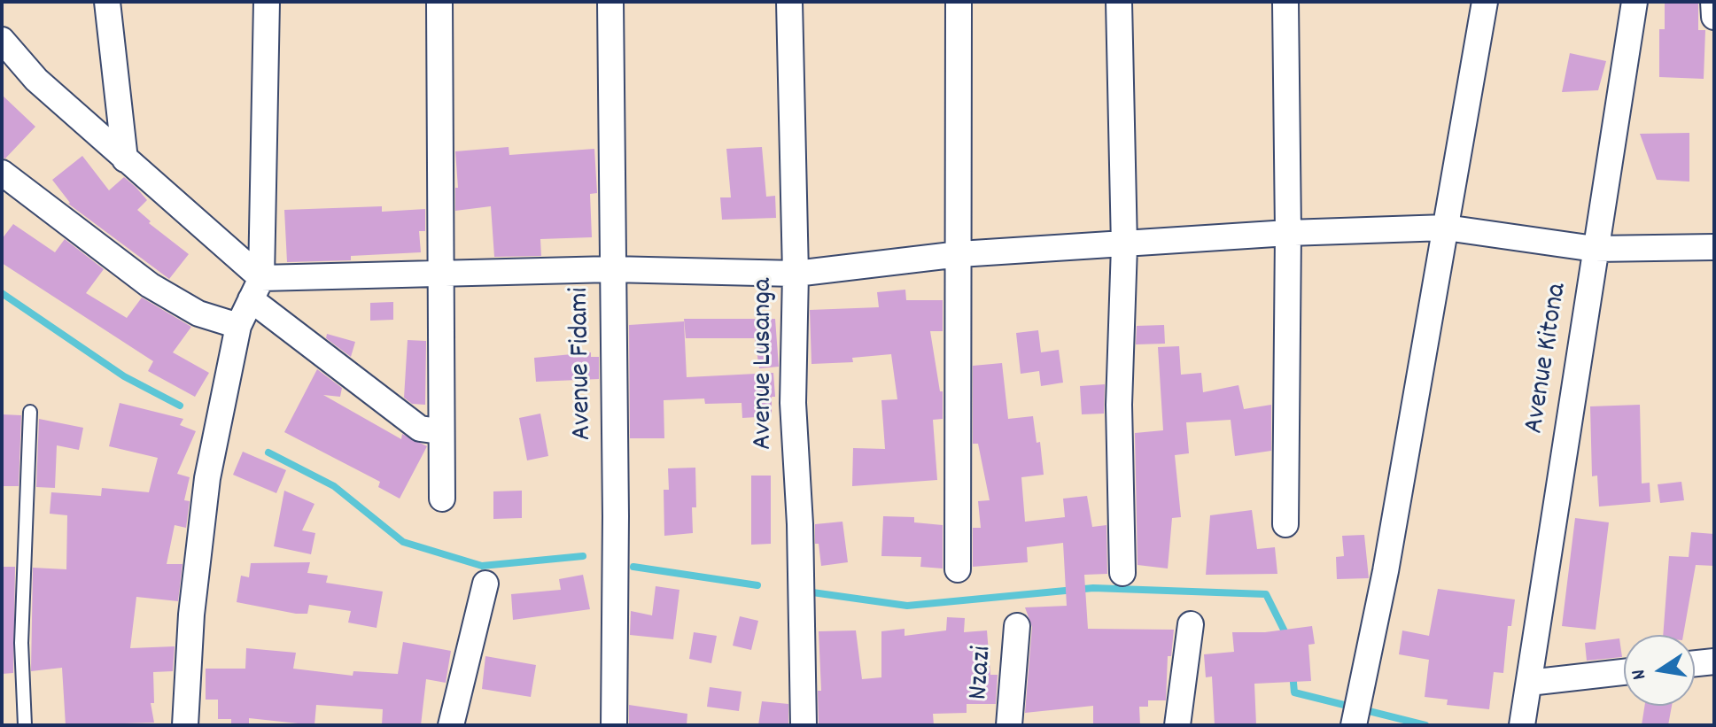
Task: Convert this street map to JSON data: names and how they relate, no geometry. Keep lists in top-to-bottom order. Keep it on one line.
{"streets":{"street":["Avenue Kitona","Avenue Fidami","Avenue Lusanga","Nzazi"]},"north":"left"}
